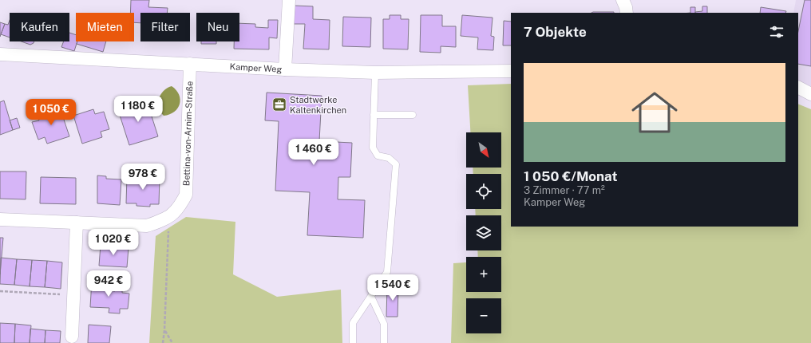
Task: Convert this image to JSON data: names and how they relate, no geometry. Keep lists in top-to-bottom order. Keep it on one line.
{"streets":{"street":["Kamper Weg","Bettina-von-Arnim-Straße"]},"crossings":[["Kamper Weg","Bettina-von-Arnim-Straße"]],"places":{"office":["Stadtwerke Kaltenkirchen"]},"north":"bottom right","page":{"chip":["Kaufen","Mieten","Filter","Neu"],"heading":"7 Objekte","list":[{"name":"1 050 €/Monat","note":"3 Zimmer · 77 m² · Kamper Weg"}],"price":["1 180 €","1 050 €","1 460 €","978 €","1 020 €","942 €","1 540 €"],"map_buttons":["+","−"]}}
